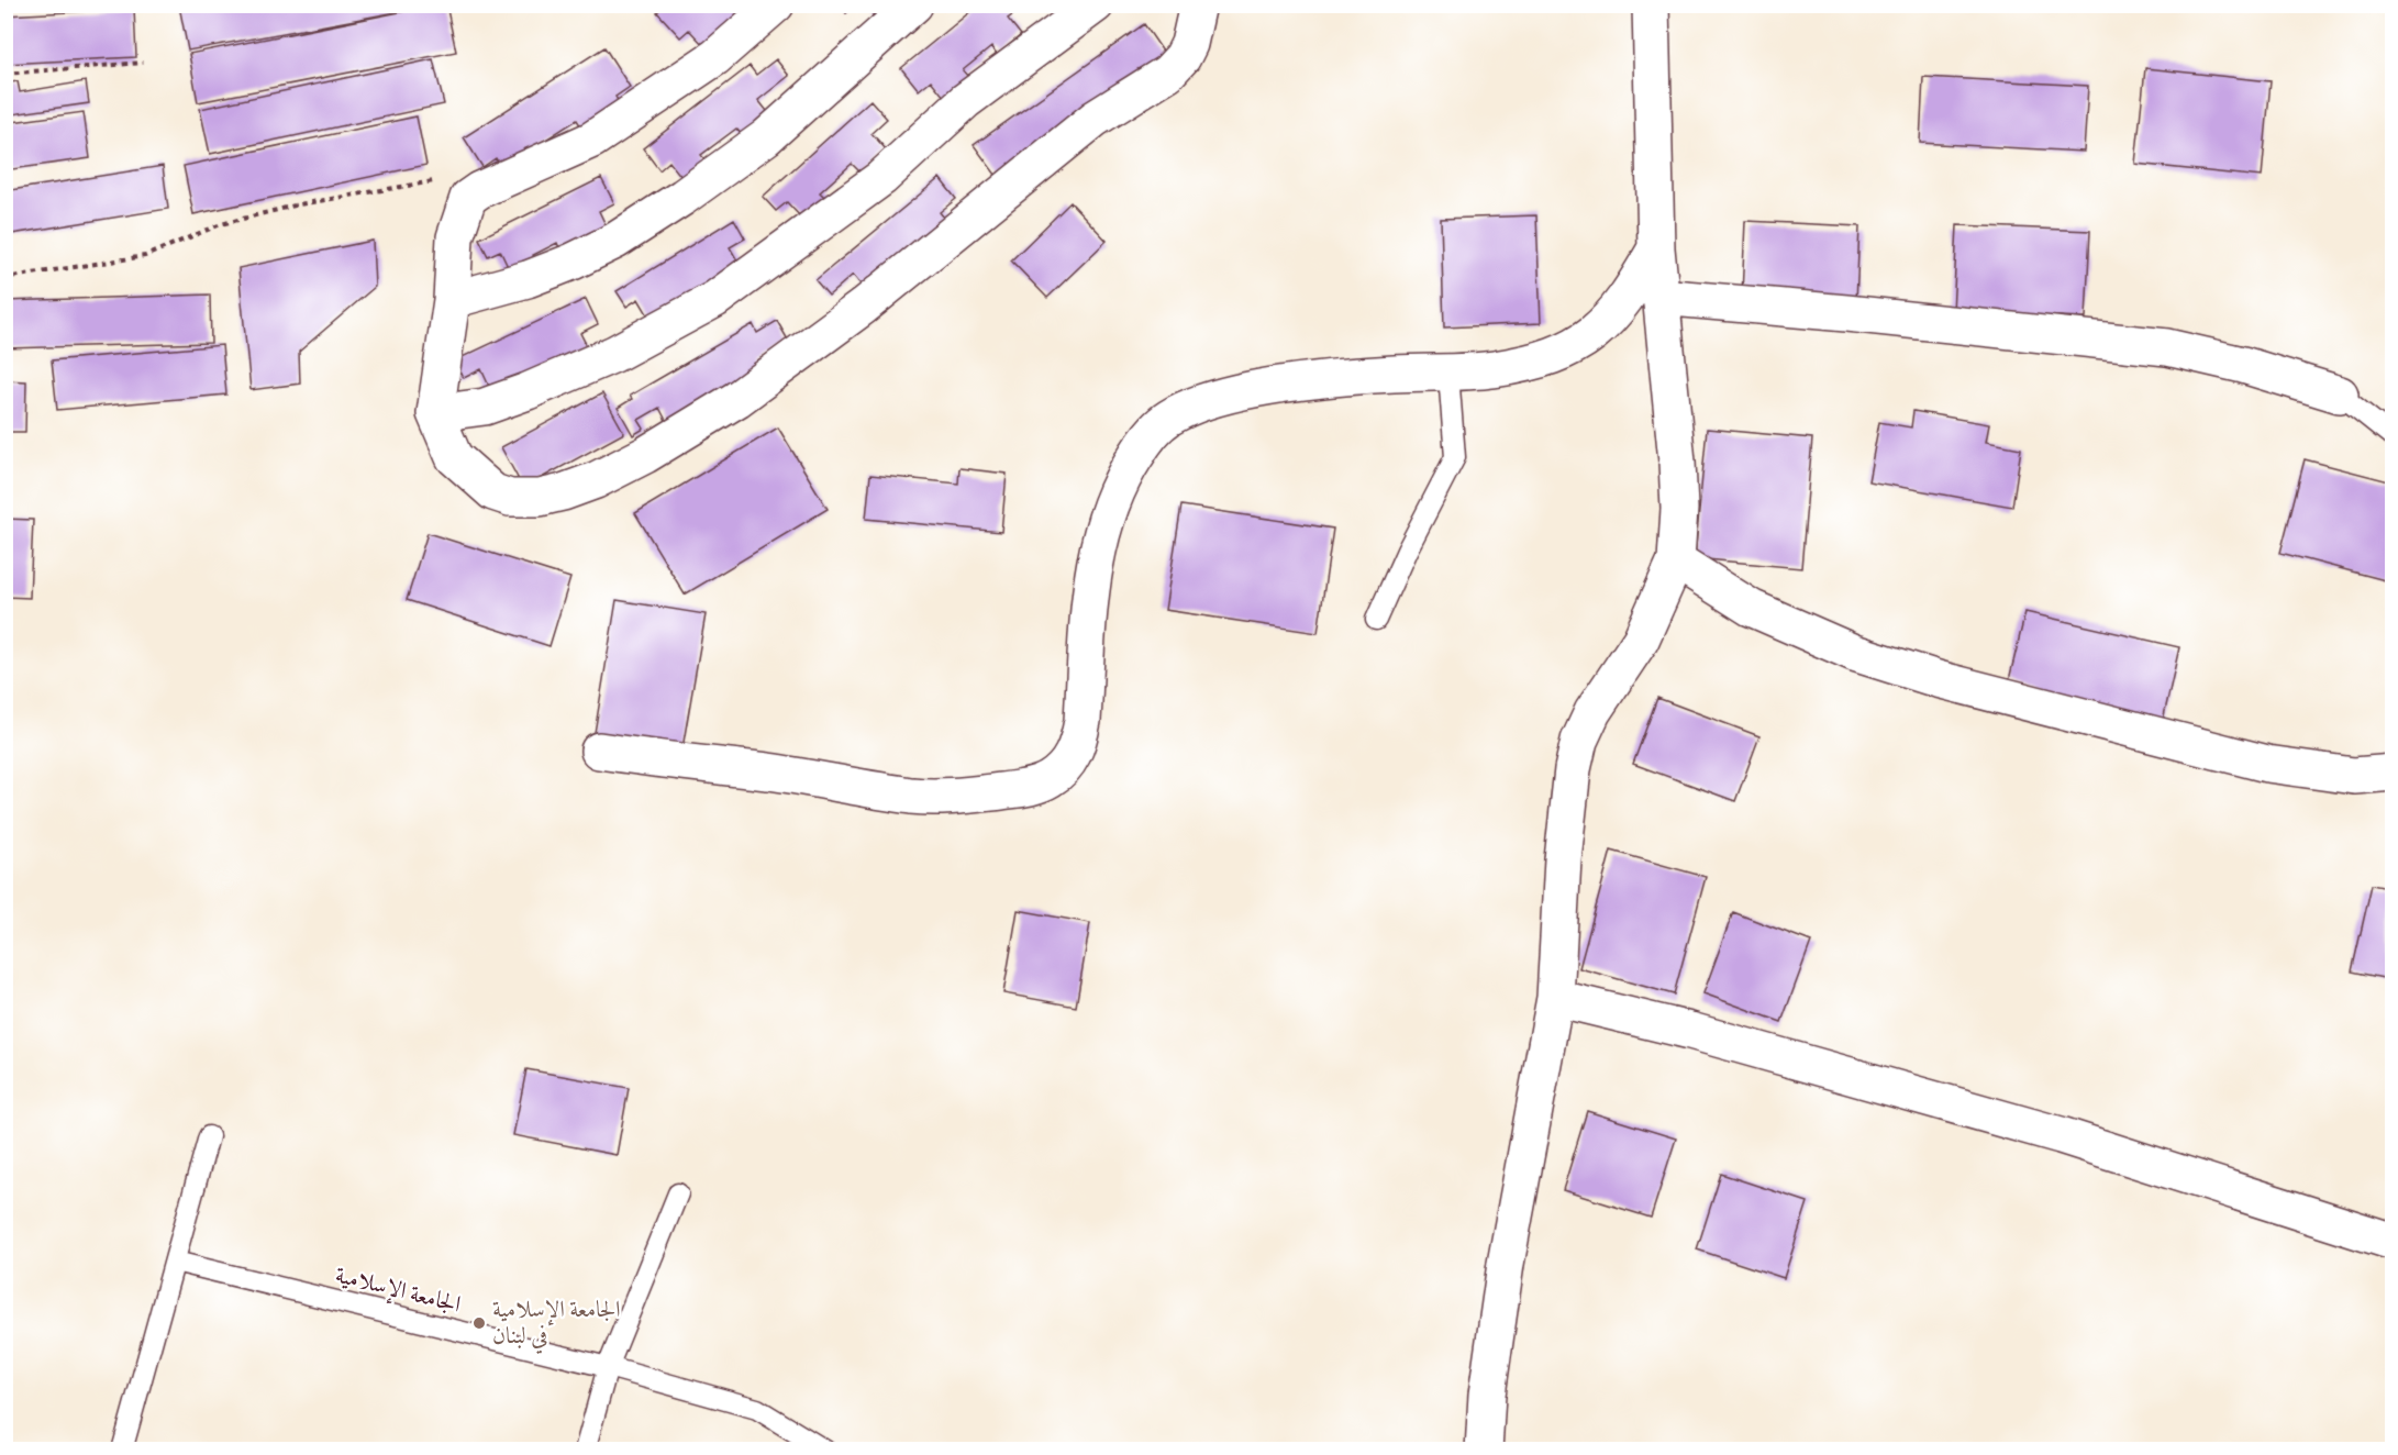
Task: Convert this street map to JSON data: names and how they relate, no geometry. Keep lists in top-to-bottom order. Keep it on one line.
{"streets":{"lane":["الجامعة الإسلامية"]},"places":["الجامعة الإسلامية في لبنان"]}
